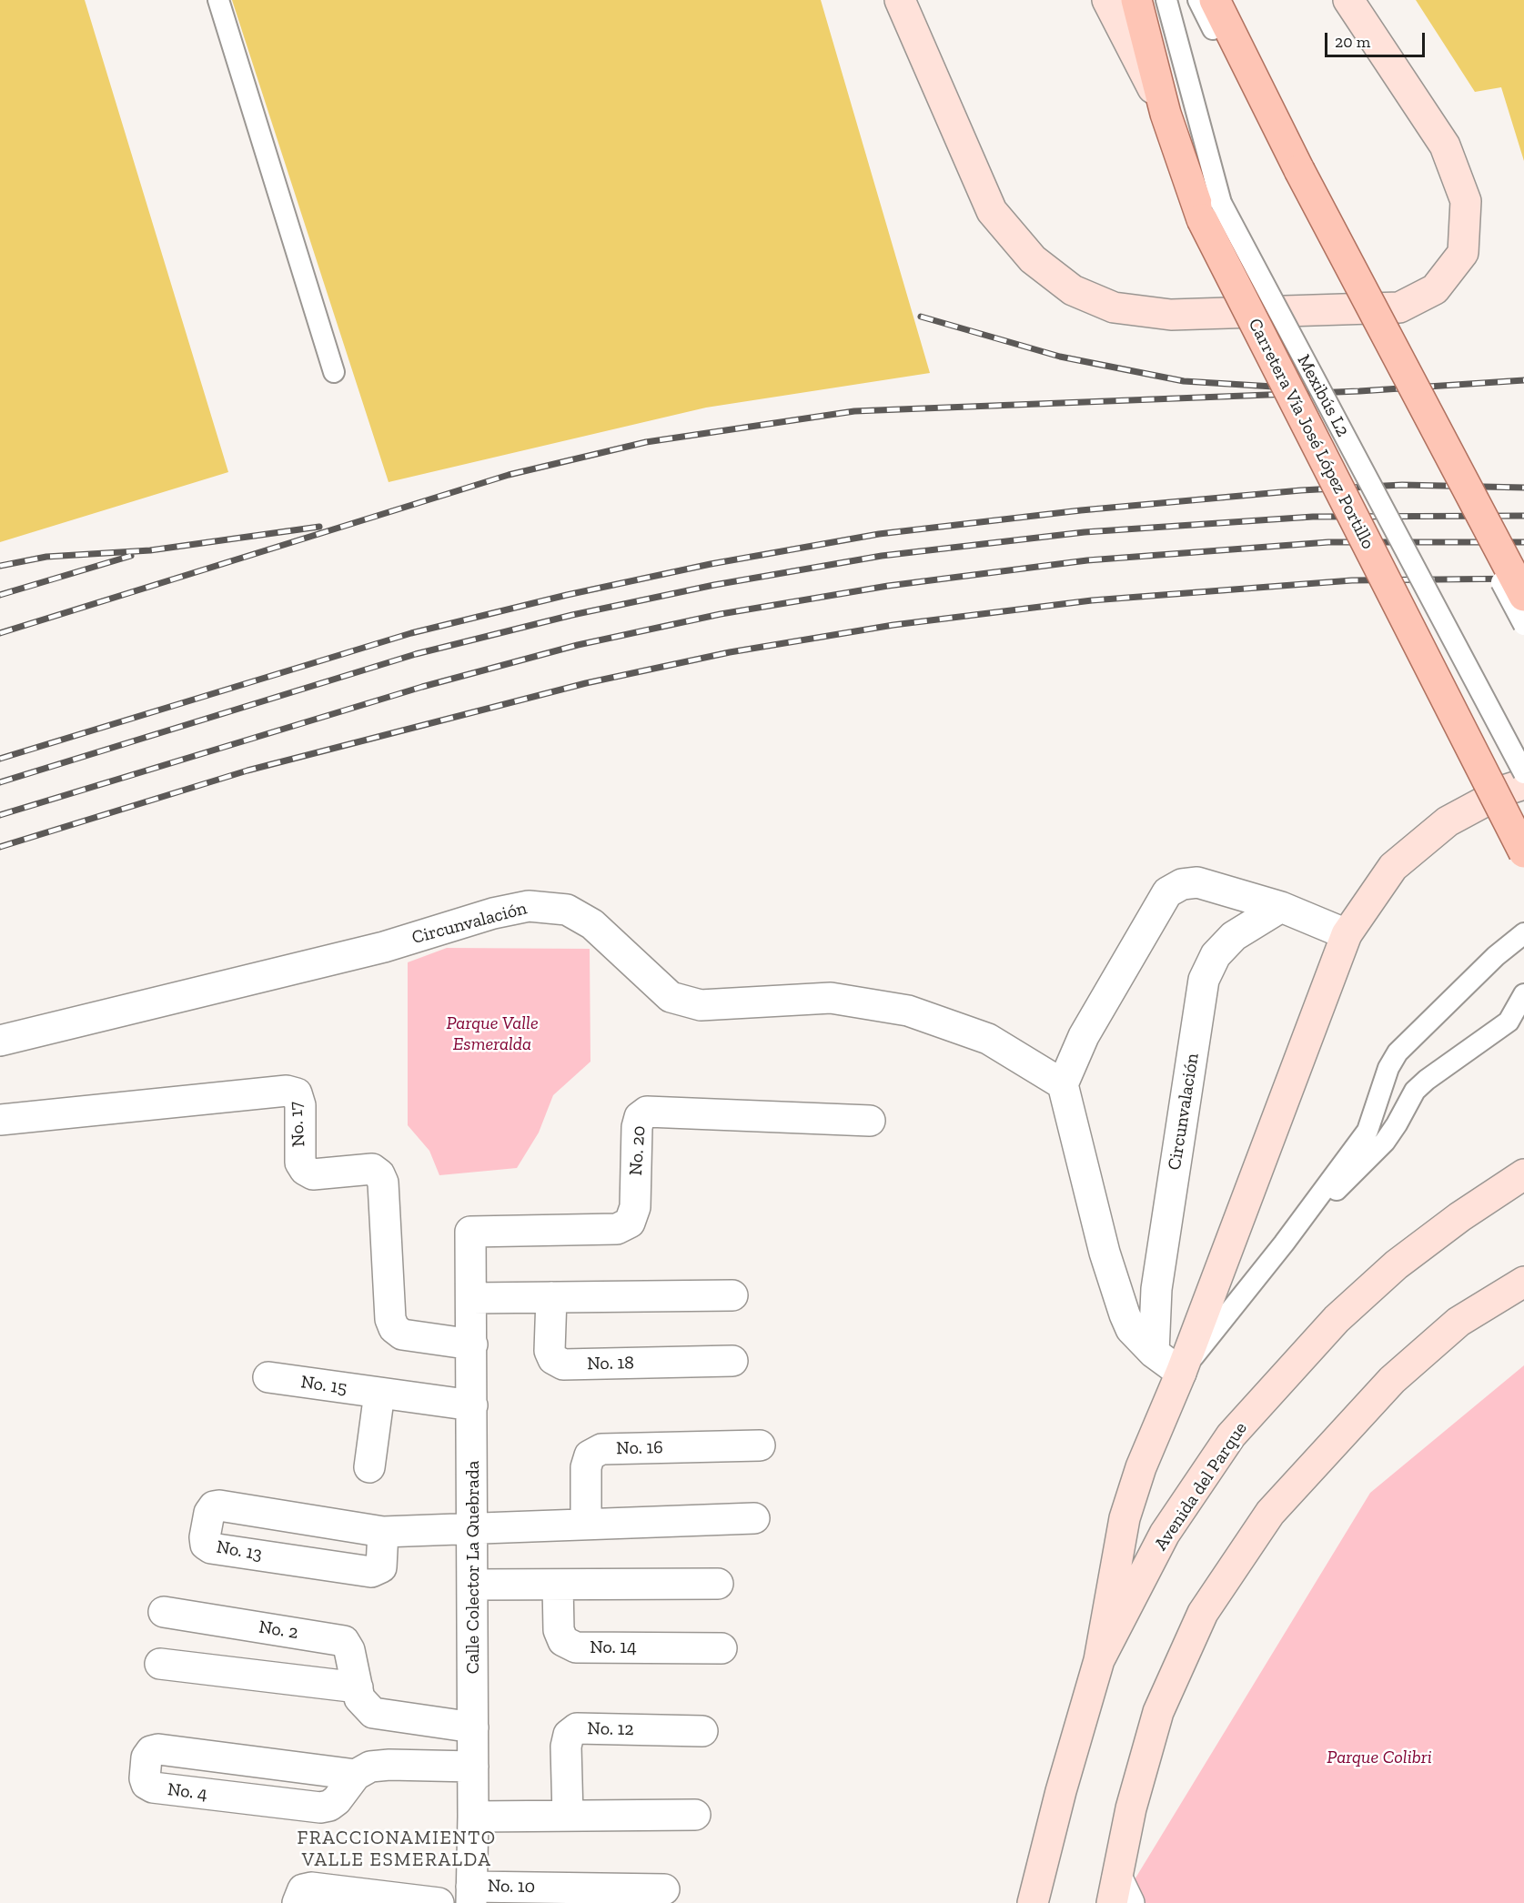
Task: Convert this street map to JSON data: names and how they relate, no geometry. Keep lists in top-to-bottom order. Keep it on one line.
{"streets":{"main road":["Carretera Vía José López Portillo","Avenida del Parque"],"street":["Circunvalación","No. 17","No. 20","No. 18","No. 15","No. 16","No. 13","Calle Colector La Quebrada","No. 2","No. 14","No. 12","No. 4","No. 10"],"lane":["Mexibús L2"]},"crossings":[["Mexibús L2","Carretera Vía José López Portillo"],["No. 17","Calle Colector La Quebrada"],["No. 20","Calle Colector La Quebrada"],["No. 15","Calle Colector La Quebrada"],["No. 13","Calle Colector La Quebrada"],["Calle Colector La Quebrada","No. 2"],["Calle Colector La Quebrada","No. 4"],["Calle Colector La Quebrada","No. 10"]],"districts":["FRACCIONAMIENTO VALLE ESMERALDA"],"parks":["Parque Valle Esmeralda","Parque Colibri"],"scale_bar":"20 m"}
